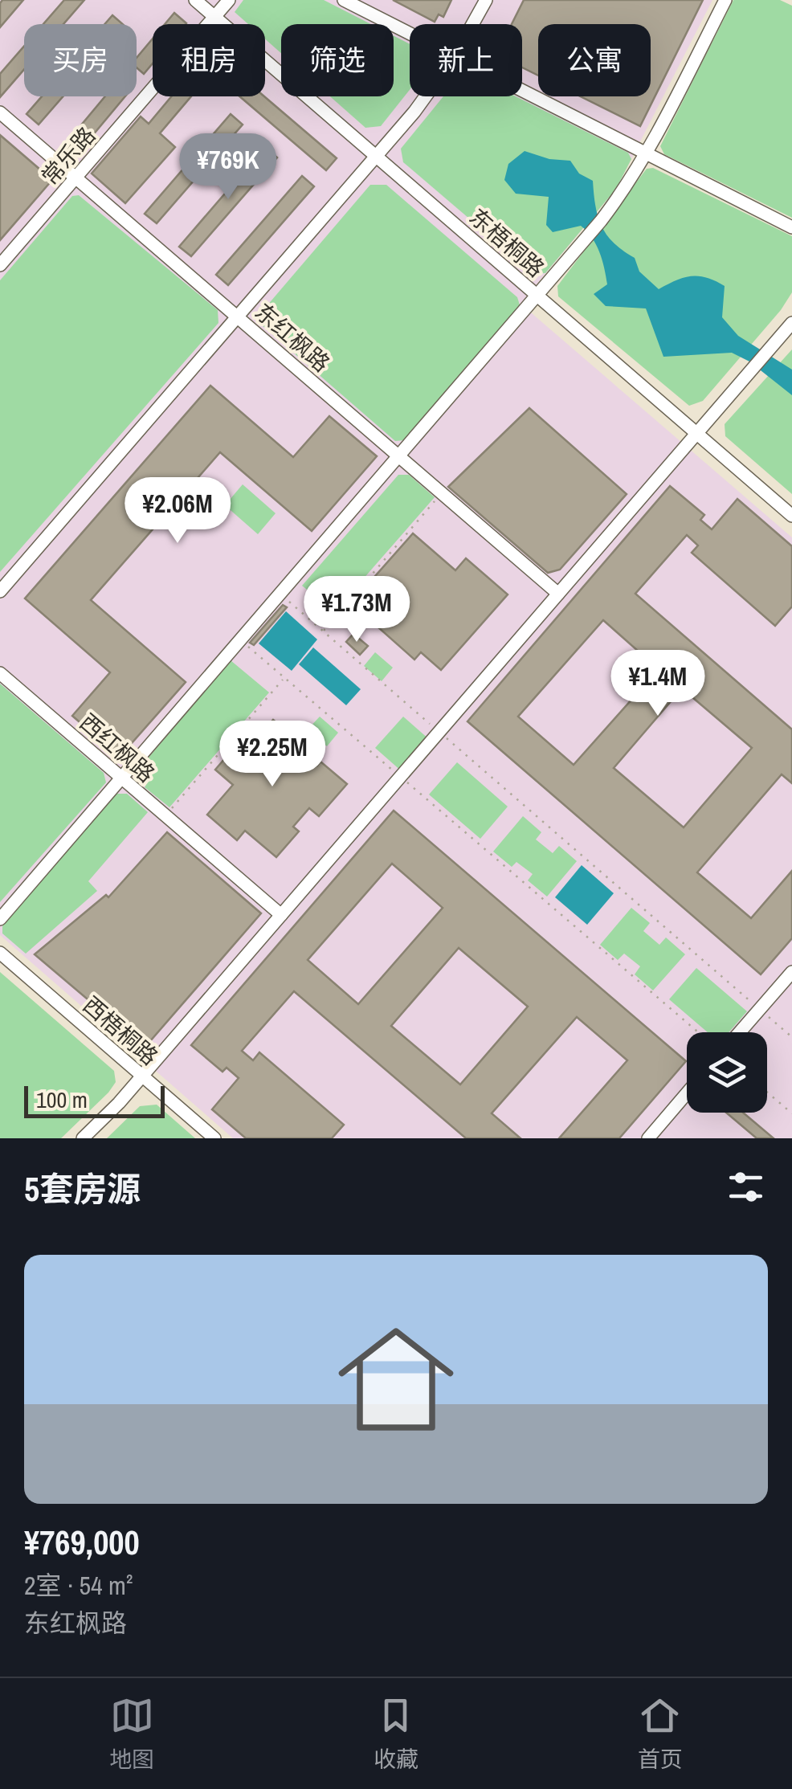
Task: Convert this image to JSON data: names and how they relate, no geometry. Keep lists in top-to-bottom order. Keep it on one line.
{"streets":{"street":["常乐路","东梧桐路","东红枫路","西红枫路","西梧桐路"]},"crossings":[["常乐路","东梧桐路"],["常乐路","东红枫路"]],"scale_bar":"100 m","page":{"chip":["买房","租房","筛选","新上","公寓"],"price":["¥769K","¥2.06M","¥1.73M","¥1.4M","¥2.25M"],"scale":"100 m","heading":"5套房源","list":[{"name":"¥769,000","note":"2室 · 54 m² · 东红枫路"}],"tabs":["地图","收藏","首页"]}}
